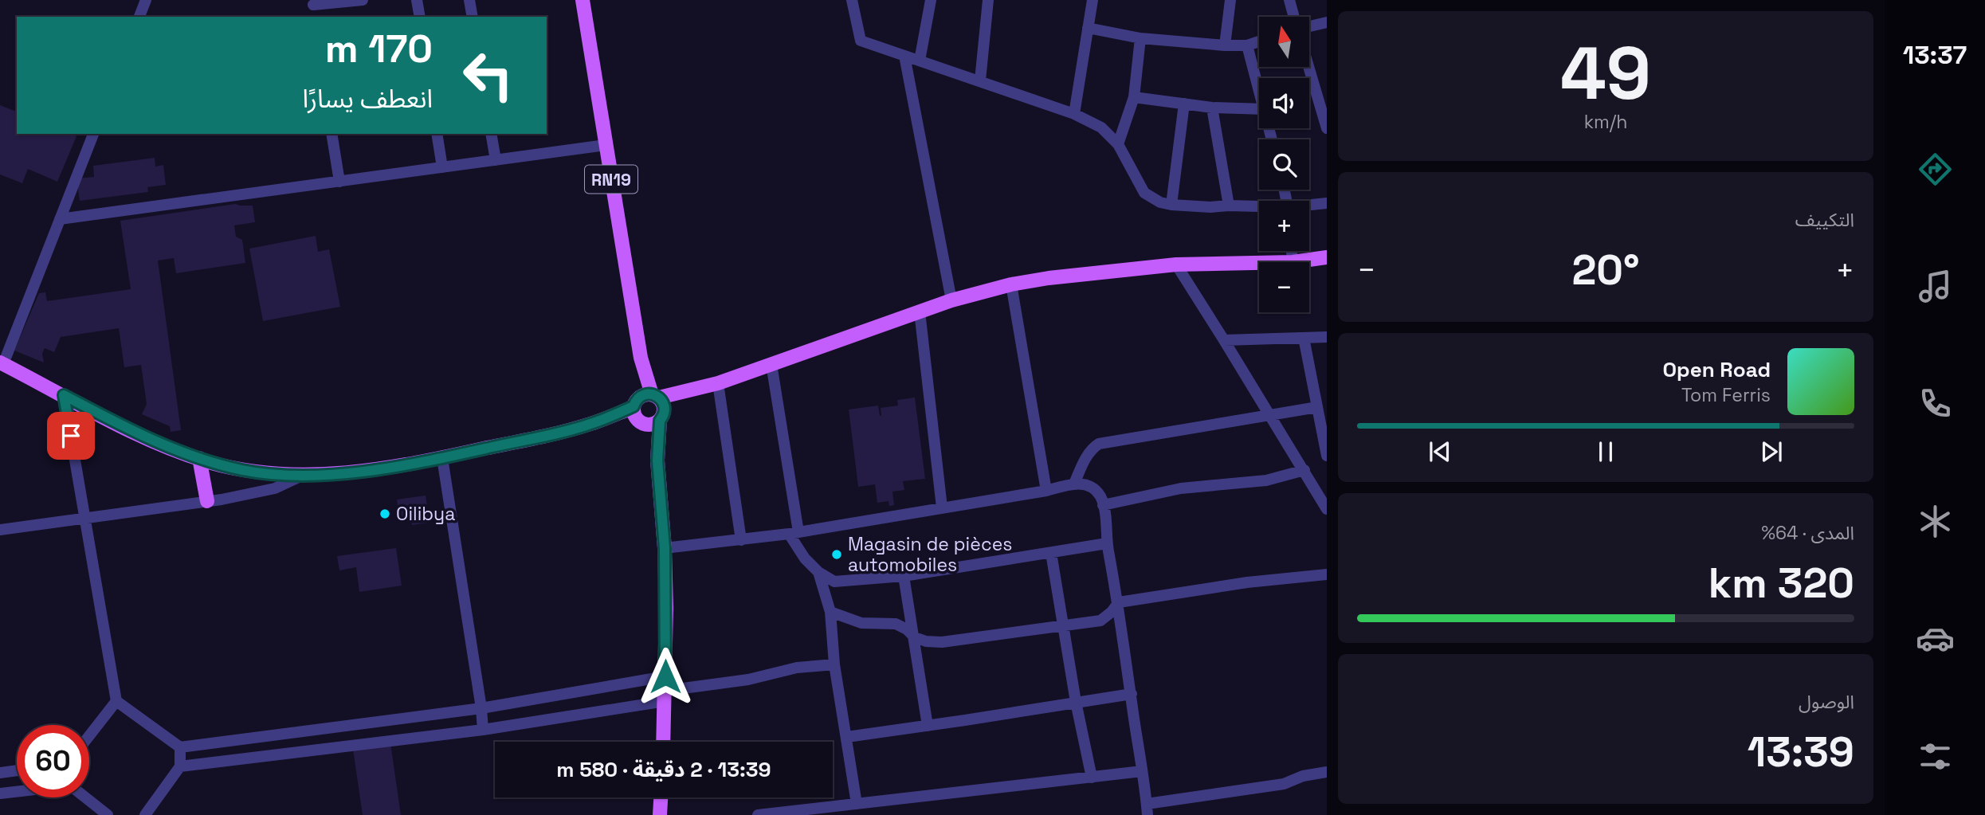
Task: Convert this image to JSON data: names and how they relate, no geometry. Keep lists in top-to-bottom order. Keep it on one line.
{"streets":{"main road":["RN19"]},"places":["Oilibya","Magasin de pièces automobiles"],"north":"top","page":{"tabs":"13:37","tile":[["49","km/h"],"التكييف",["المدى · 64%","320 km"],["الوصول","13:39"]],"map_buttons":["+","−"],"turn":["170 m","انعطف يسارًا"],"heat":["−","20°","+"],"song":["Open Road","Tom Ferris"],"limit":"60","trip":"13:39 · 2 دقيقة · 580 m"}}
